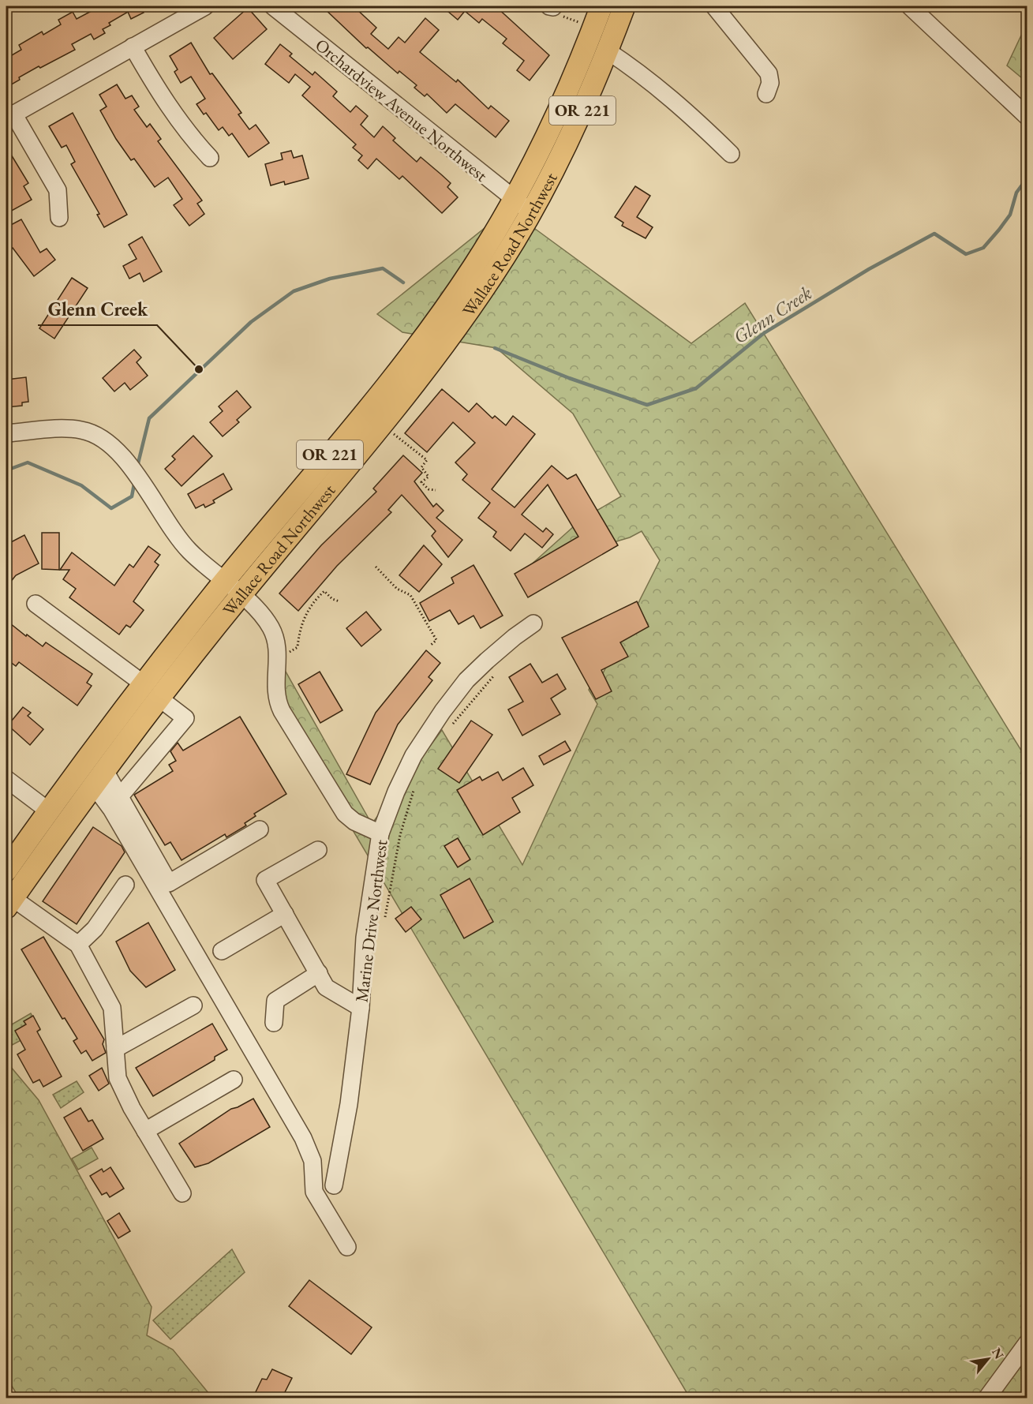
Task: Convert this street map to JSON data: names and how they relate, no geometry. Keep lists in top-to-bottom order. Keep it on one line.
{"streets":{"main road":["OR 221","Wallace Road Northwest"],"street":["Orchardview Avenue Northwest","Marine Drive Northwest"]},"crossings":[["Orchardview Avenue Northwest","Wallace Road Northwest"]],"water":["Glenn Creek"],"places":["Glenn Creek"],"north":"top right"}
